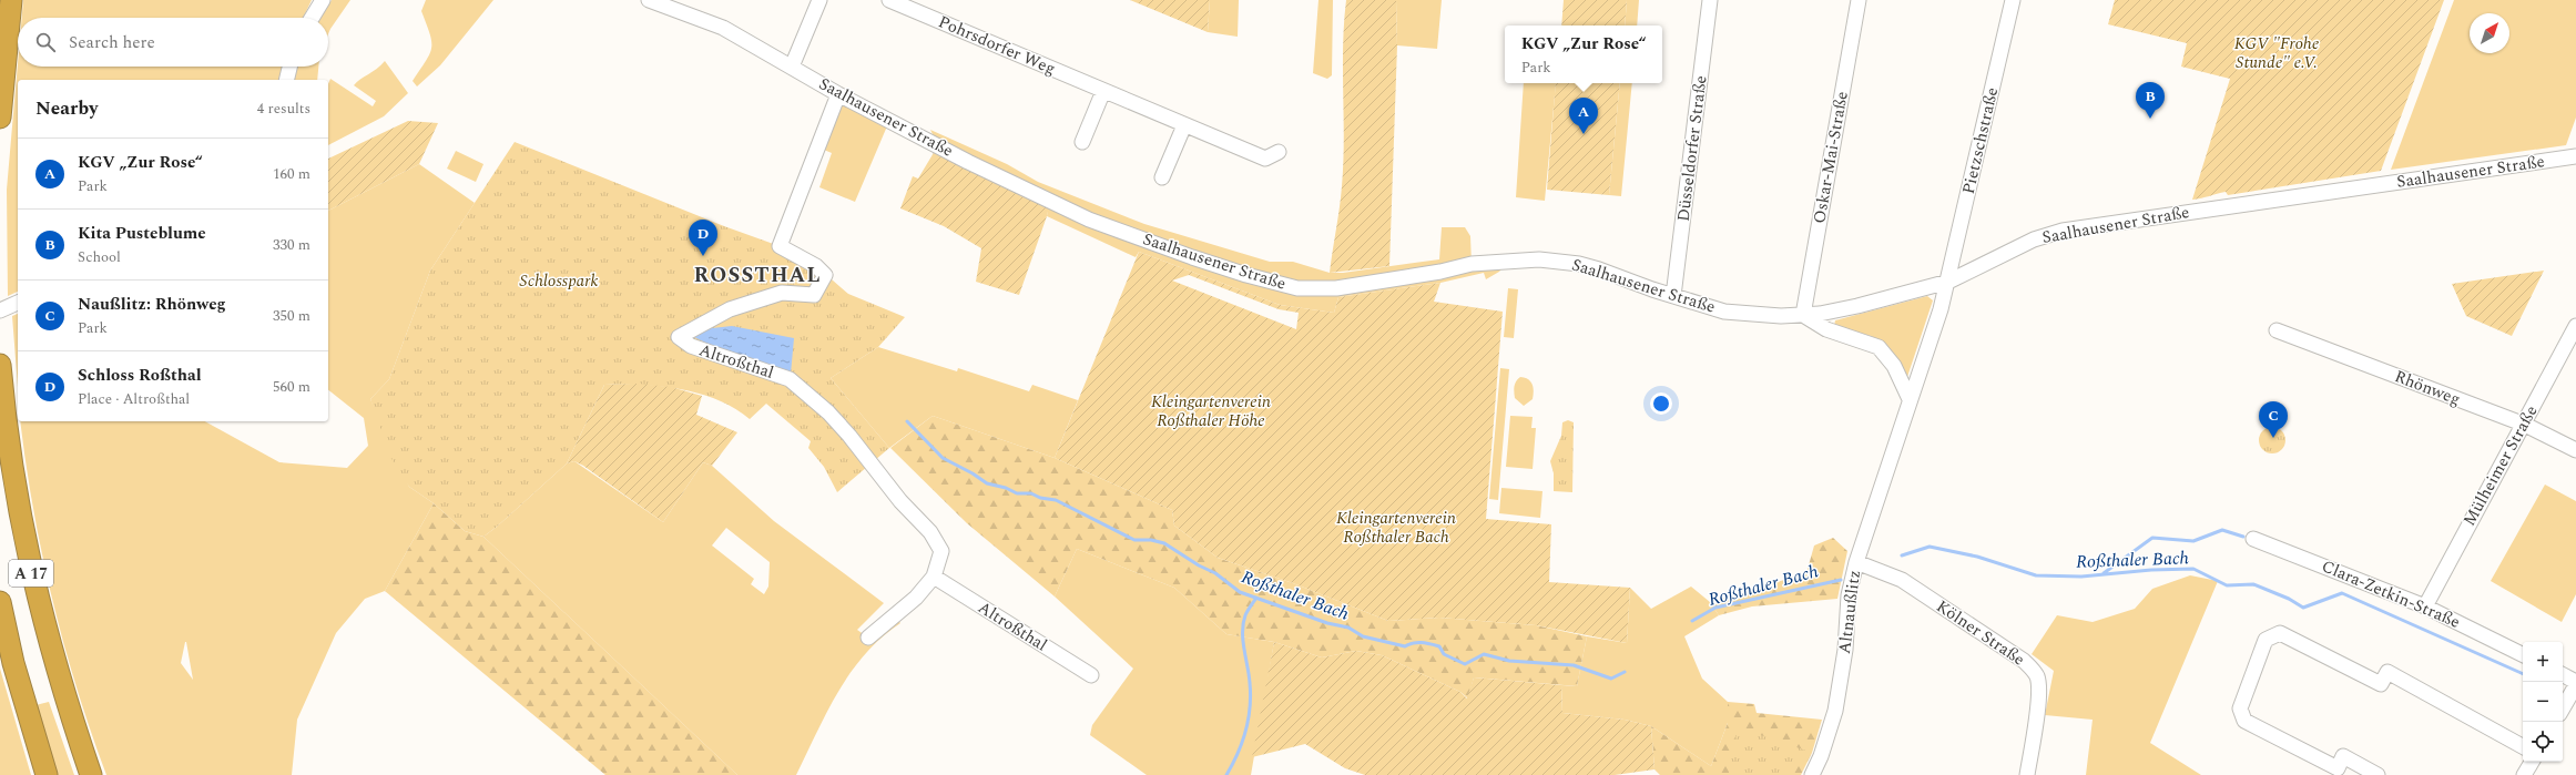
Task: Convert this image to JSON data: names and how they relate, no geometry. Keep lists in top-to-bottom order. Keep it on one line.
{"streets":{"highway":["A 17"],"street":["Pohrsdorfer Weg","Saalhausener Straße","Pietzschstraße","Düsseldorfer Straße","Oskar-Mai-Straße","Altroßthal","Rhönweg","Mülheimer Straße","Clara-Zetkin-Straße","Altnaußlitz","Kölner Straße"]},"crossings":[["Saalhausener Straße","Pietzschstraße"],["Saalhausener Straße","Düsseldorfer Straße"],["Saalhausener Straße","Oskar-Mai-Straße"],["Saalhausener Straße","Altroßthal"],["Saalhausener Straße","Altnaußlitz"],["Pietzschstraße","Altnaußlitz"],["Rhönweg","Mülheimer Straße"],["Mülheimer Straße","Clara-Zetkin-Straße"],["Altnaußlitz","Kölner Straße"]],"districts":["ROSSTHAL"],"water":["Roßthaler Bach"],"parks":["KGV \"Frohe Stunde\" e.V.","Schlosspark","Kleingartenverein Roßthaler Höhe","Kleingartenverein Roßthaler Bach"],"north":"top right","page":{"search":"Search here","popup":["KGV „Zur Rose“","Park"],"heading":["Nearby","4 results"],"pins":["B","A","D","C"],"list":[{"mark":"A","name":"KGV „Zur Rose“","note":"Park","value":"160 m"},{"mark":"B","name":"Kita Pusteblume","note":"School","value":"330 m"},{"mark":"C","name":"Naußlitz: Rhönweg","note":"Park","value":"350 m"},{"mark":"D","name":"Schloss Roßthal","note":"Place · Altroßthal","value":"560 m"}],"map_buttons":["+","−"]}}
